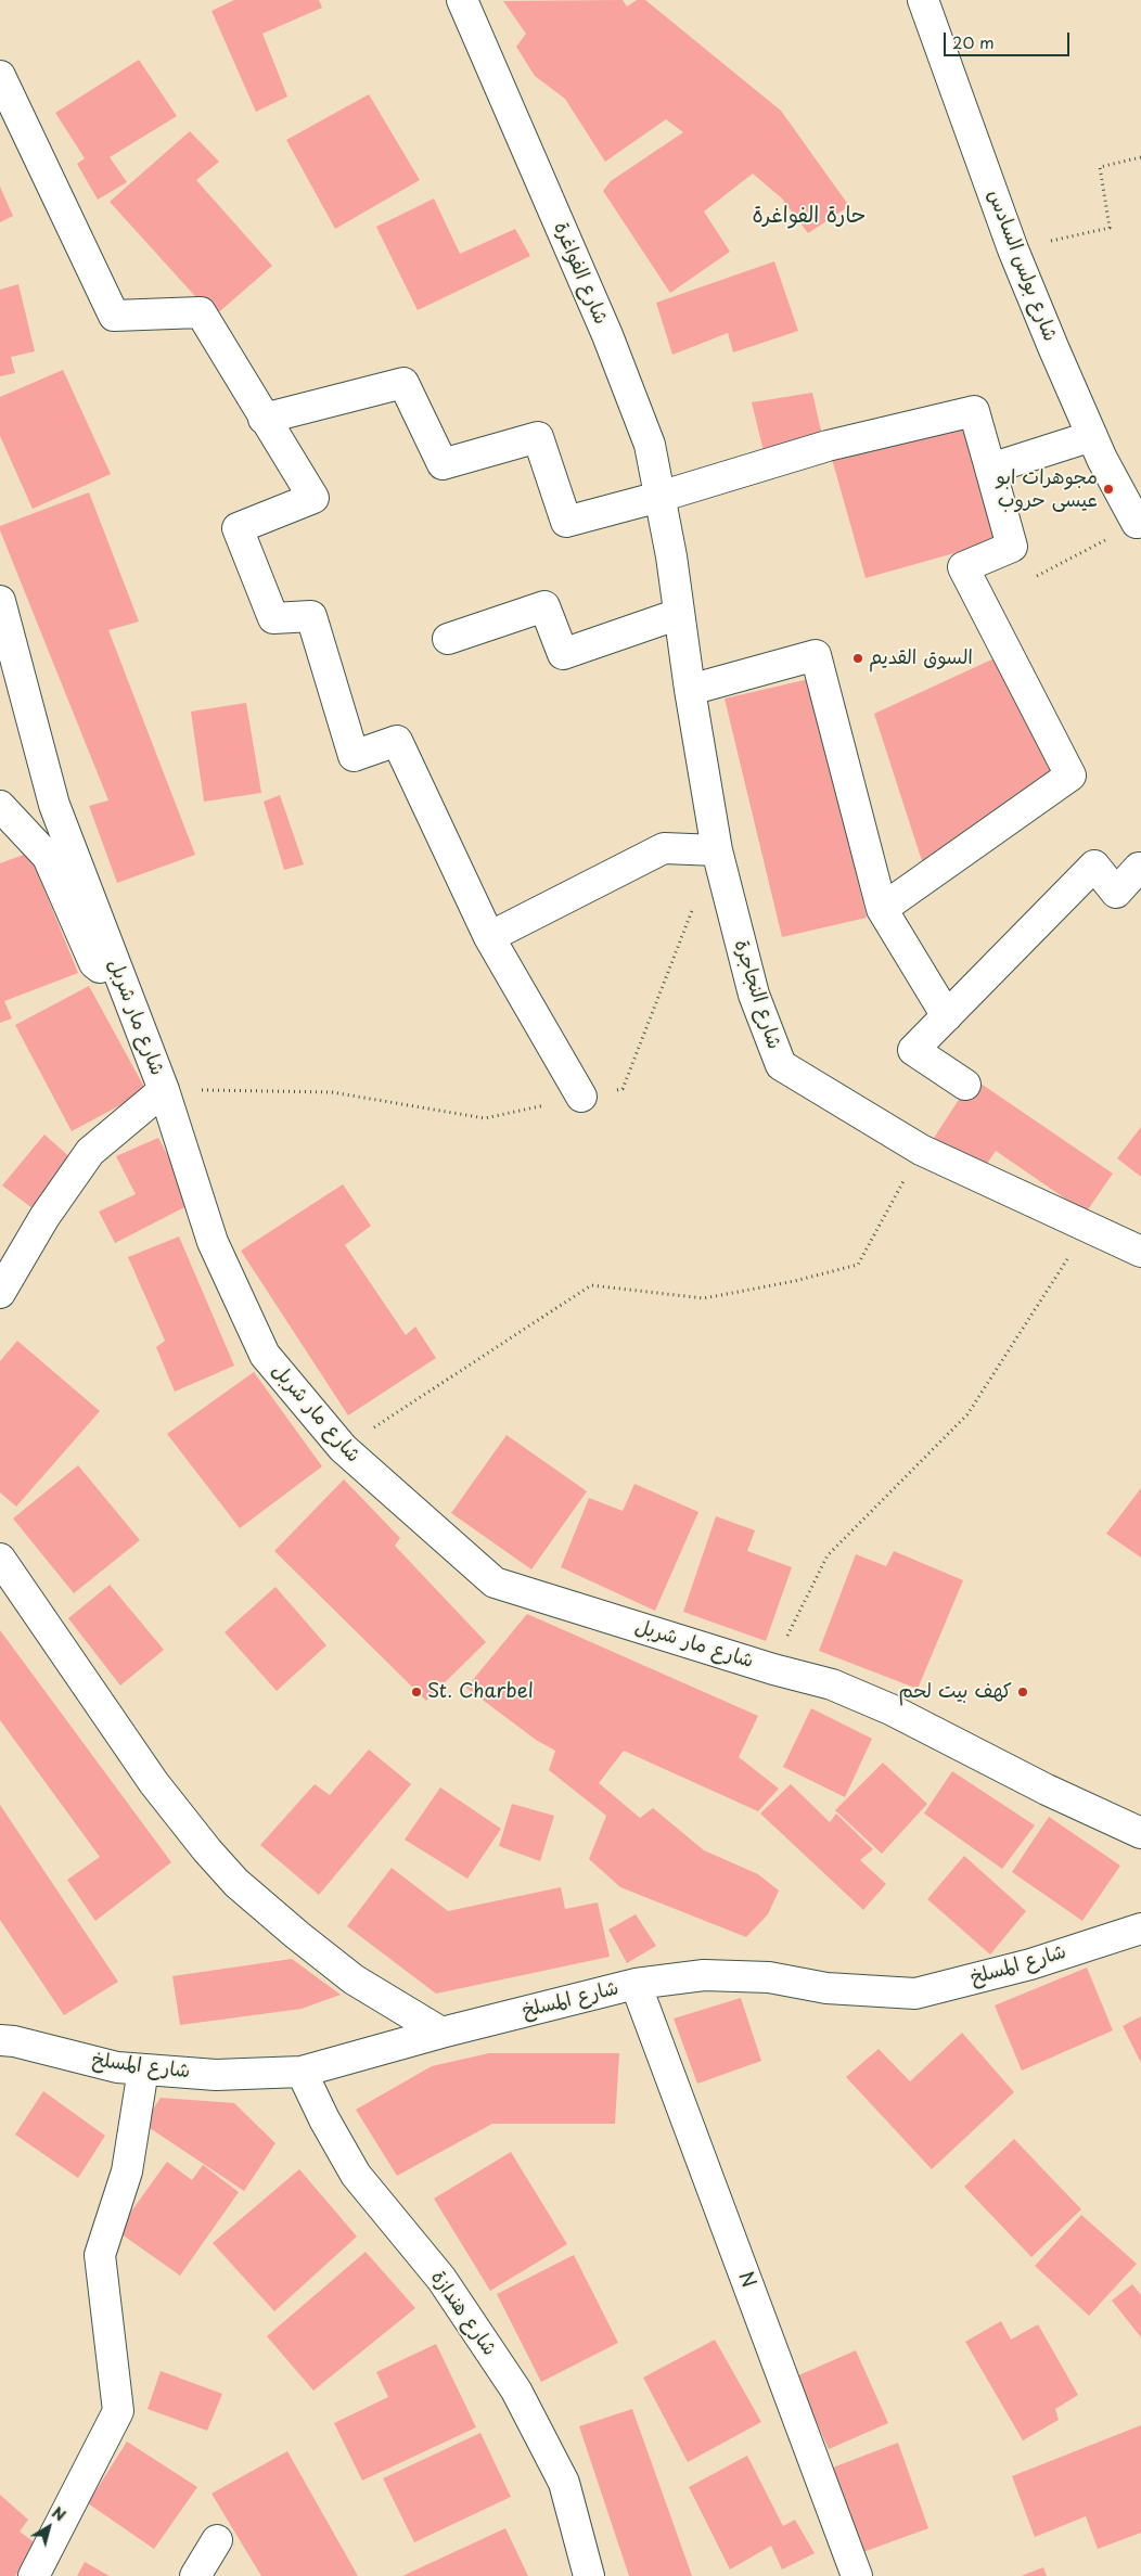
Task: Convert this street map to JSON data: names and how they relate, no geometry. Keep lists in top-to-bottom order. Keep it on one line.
{"streets":{"street":["شارع بولس السادس","شارع الفواغرة","شارع النجاجرة","شارع مار شربل","شارع المسلخ","N","شارع هندازة"]},"crossings":[["شارع الفواغرة","شارع النجاجرة"],["شارع المسلخ","N"],["شارع المسلخ","شارع هندازة"]],"districts":["حارة الفواغرة"],"places":["مجوهرات ابو عيسى حروب","السوق القديم","St. Charbel","كهف بيت لحم"],"scale_bar":"20 m","north":"top right"}
